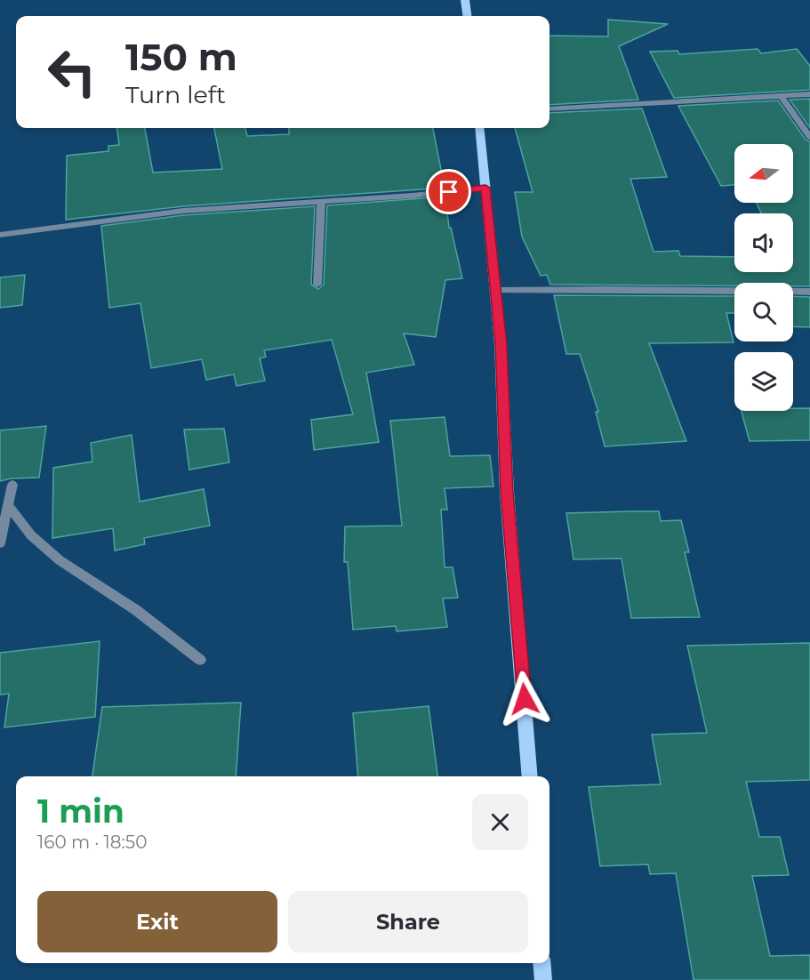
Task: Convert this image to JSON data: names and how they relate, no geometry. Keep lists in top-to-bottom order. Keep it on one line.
{"north":"left","page":{"turn":["150 m","Turn left"],"heading":["1 min","160 m · 18:50"],"buttons":["Exit","Share"]}}
